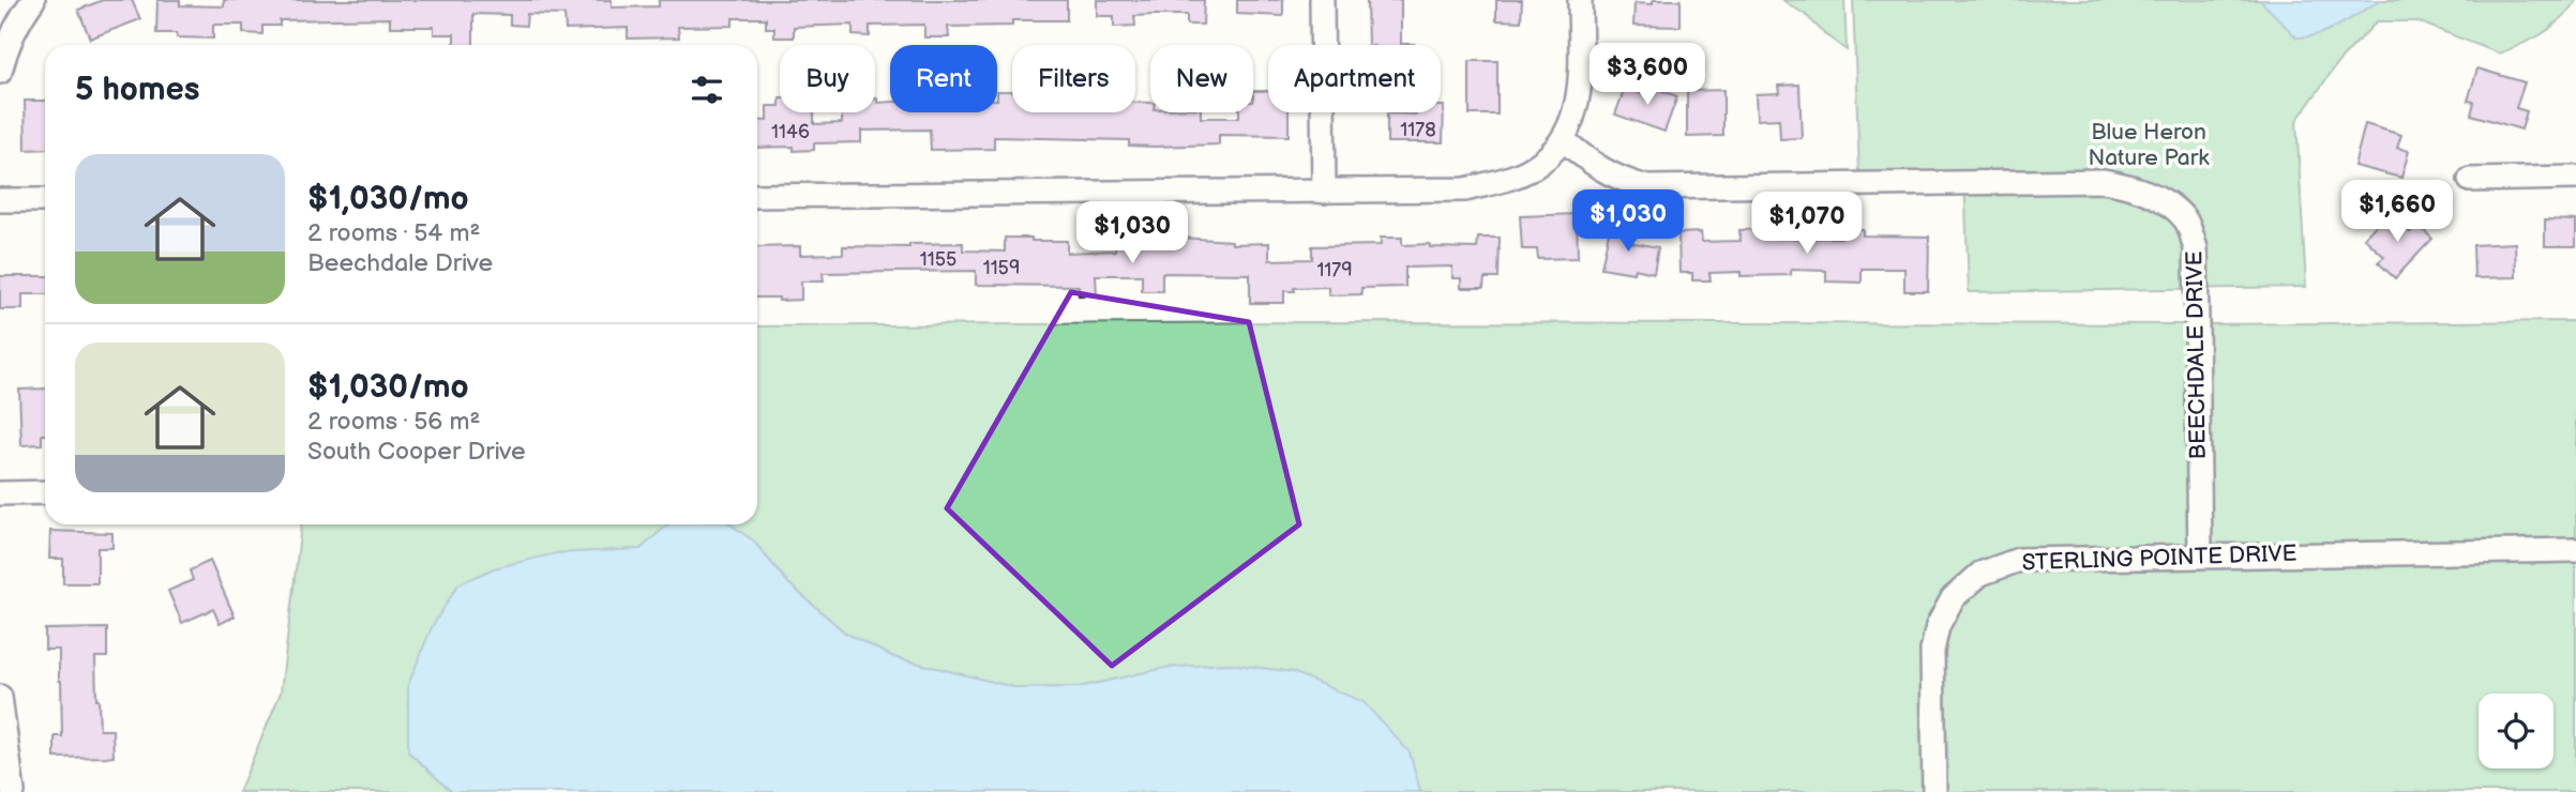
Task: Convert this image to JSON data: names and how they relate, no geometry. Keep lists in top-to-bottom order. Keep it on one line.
{"streets":{"street":["BEECHDALE DRIVE","STERLING POINTE DRIVE"]},"crossings":[["BEECHDALE DRIVE","STERLING POINTE DRIVE"]],"parks":["Blue Heron Nature Park"],"house_numbers":["1178","1146","1155","1159","1179"],"page":{"price":["$3,600","$1,660","$1,030","$1,070","$1,030"],"chip":["Buy","Rent","Filters","New","Apartment"],"heading":"5 homes","list":[{"name":"$1,030/mo","note":"2 rooms · 54 m² · Beechdale Drive"},{"name":"$1,030/mo","note":"2 rooms · 56 m² · South Cooper Drive"}]}}
